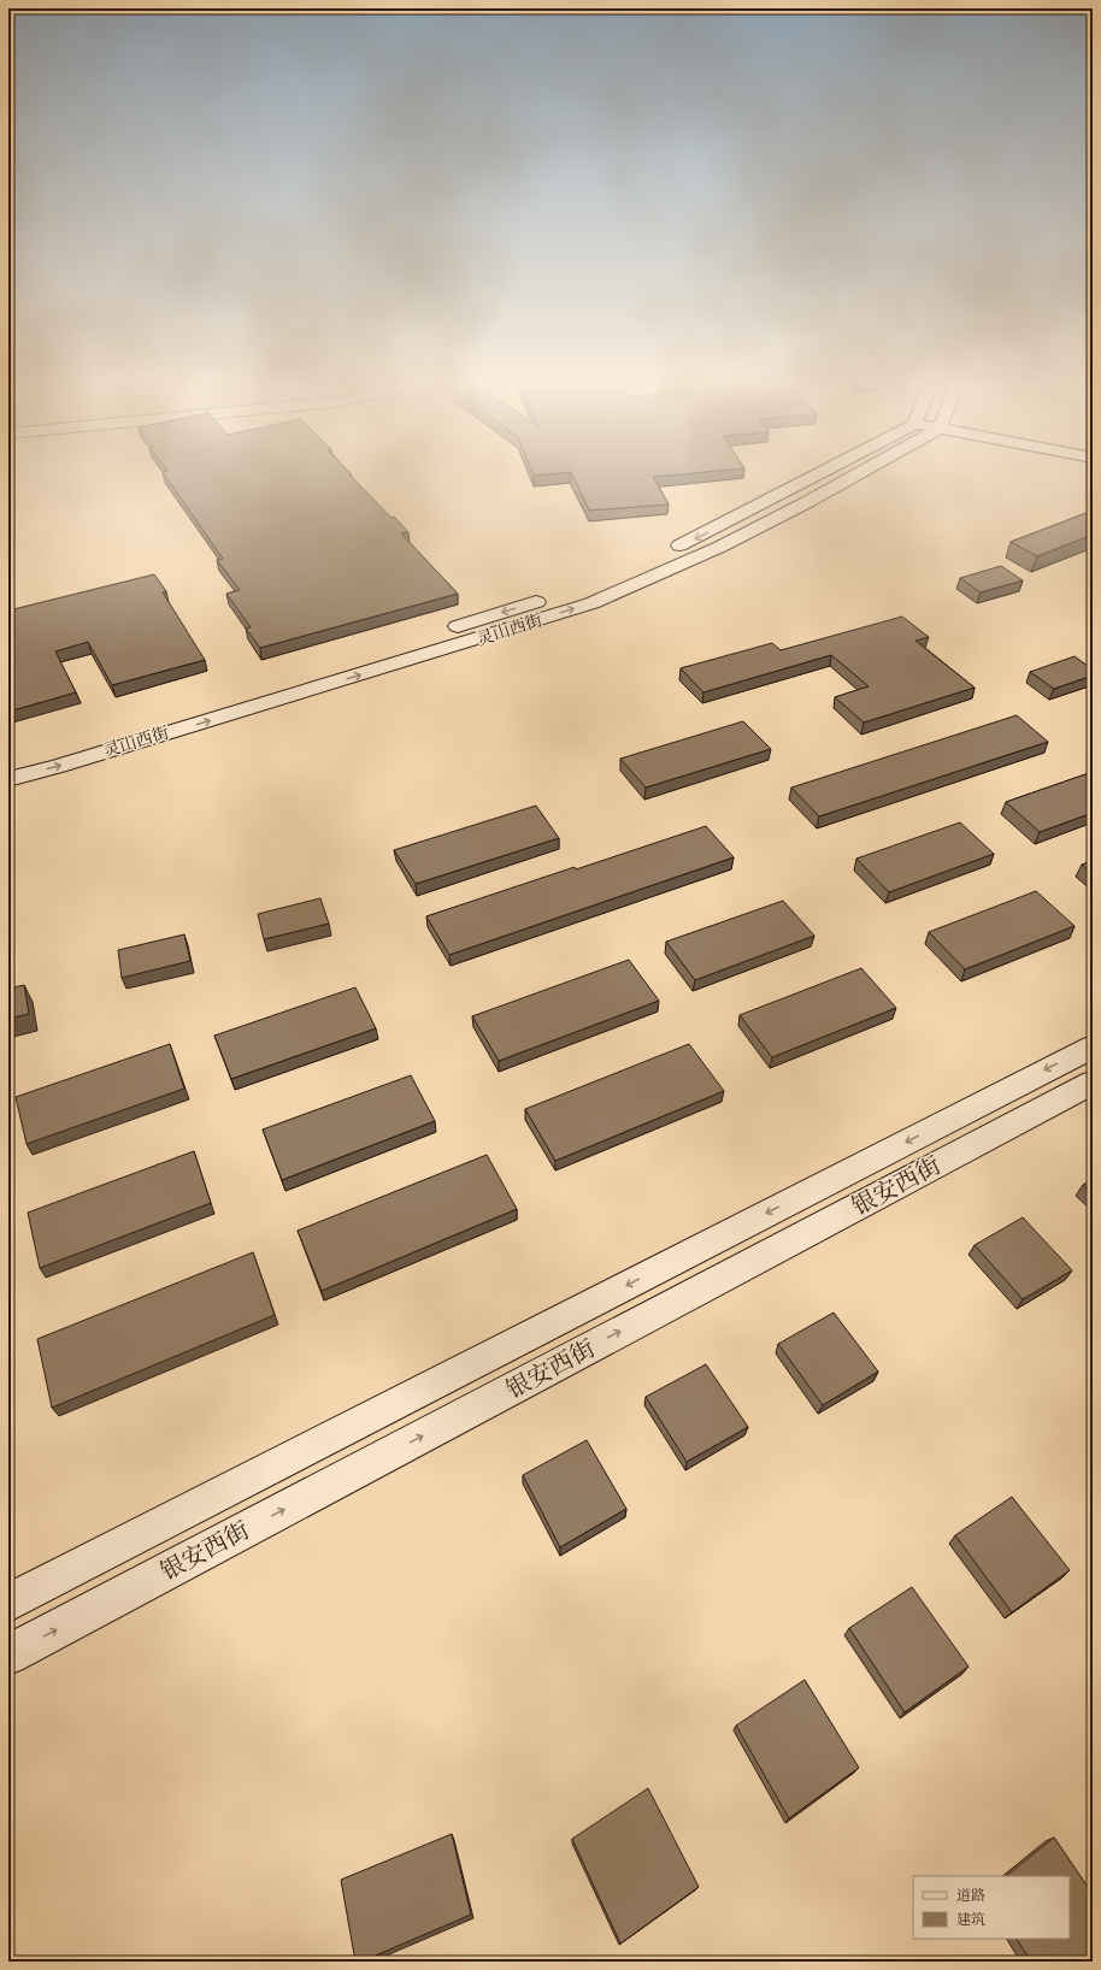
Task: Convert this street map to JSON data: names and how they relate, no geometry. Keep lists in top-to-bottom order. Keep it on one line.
{"streets":{"main road":["灵山西街","银安西街"]},"legend":["道路","建筑"]}
